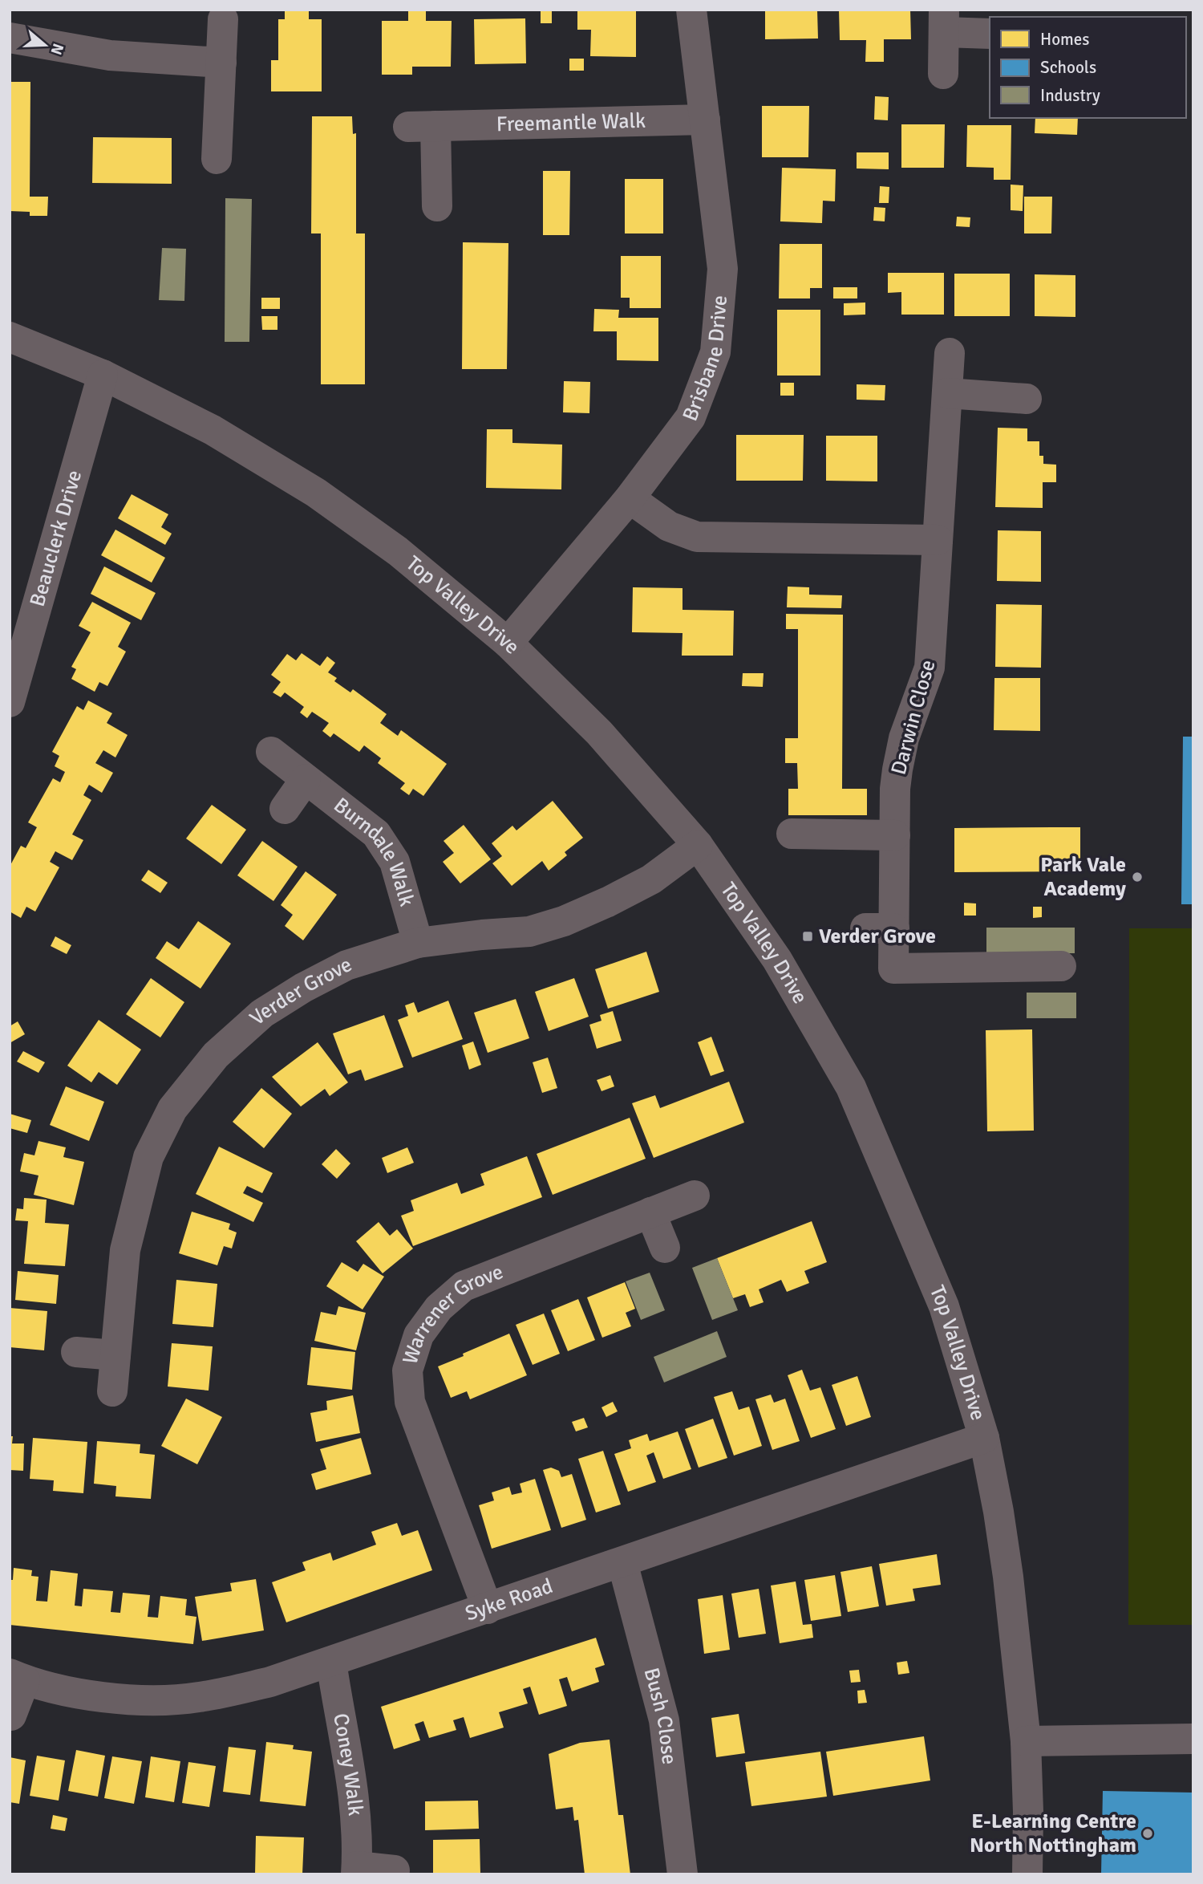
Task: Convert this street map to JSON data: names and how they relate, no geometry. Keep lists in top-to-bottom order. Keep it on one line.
{"streets":{"street":["Freemantle Walk","Brisbane Drive","Beauclerk Drive","Top Valley Drive","Darwin Close","Burndale Walk","Verder Grove","Warrener Grove","Syke Road","Bush Close","Coney Walk"]},"crossings":[["Freemantle Walk","Brisbane Drive"],["Brisbane Drive","Top Valley Drive"],["Beauclerk Drive","Top Valley Drive"],["Top Valley Drive","Verder Grove"],["Top Valley Drive","Syke Road"],["Burndale Walk","Verder Grove"],["Warrener Grove","Syke Road"],["Syke Road","Bush Close"],["Syke Road","Coney Walk"]],"places":{"other":["Park Vale Academy","E-Learning Centre North Nottingham"],"transit":["Verder Grove"]},"legend":["Homes","Schools","Industry"],"north":"right"}
